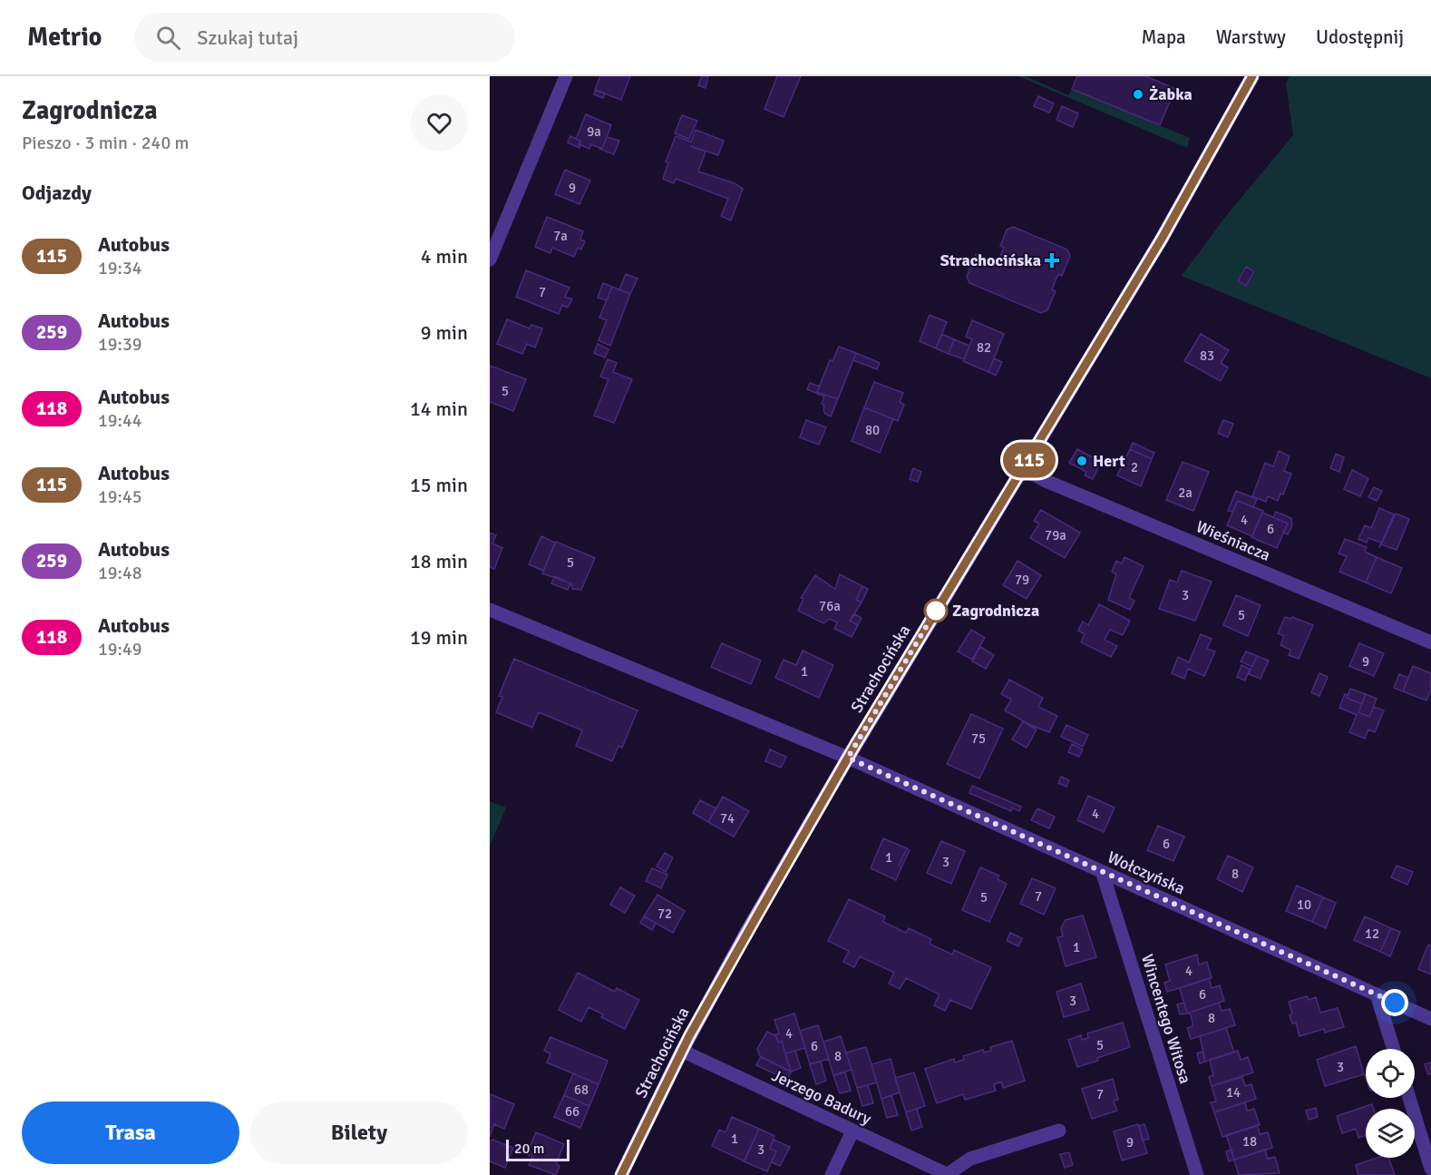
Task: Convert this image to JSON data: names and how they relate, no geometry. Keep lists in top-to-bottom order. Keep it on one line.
{"streets":{"main road":["Strachocińska"],"street":["Wieśniacza","Wołczyńska","Wincentego Witosa","Jerzego Badury"]},"crossings":[["Wieśniacza","Strachocińska"],["Strachocińska","Wołczyńska"],["Strachocińska","Jerzego Badury"],["Wołczyńska","Wincentego Witosa"]],"places":{"other":["Żabka","Hert","Zagrodnicza"],"health":["Strachocińska"]},"lines":["bus line 115"],"house_numbers":["9a","9","7a","7","82","83","5","80","2","2a","4","6","79a","5","79","3","76a","5","9","1","75","4","74","6","1","3","8","7","5","10","72","12","1","4","6","3","8","4","5","6","8","3","68","14","7","66","1","18","9","3"],"scale_bar":"20 m","page":{"header":"Metrio","search":"Szukaj tutaj","nav":["Mapa","Warstwy","Udostępnij"],"heading":[["Zagrodnicza","Pieszo · 3 min · 240 m"],"Odjazdy"],"on_map":"115","list":[{"mark":"115","name":"Autobus","note":"19:34","value":"4 min"},{"mark":"259","name":"Autobus","note":"19:39","value":"9 min"},{"mark":"118","name":"Autobus","note":"19:44","value":"14 min"},{"mark":"115","name":"Autobus","note":"19:45","value":"15 min"},{"mark":"259","name":"Autobus","note":"19:48","value":"18 min"},{"mark":"118","name":"Autobus","note":"19:49","value":"19 min"}],"buttons":["Trasa","Bilety"],"scale":"20 m"}}
